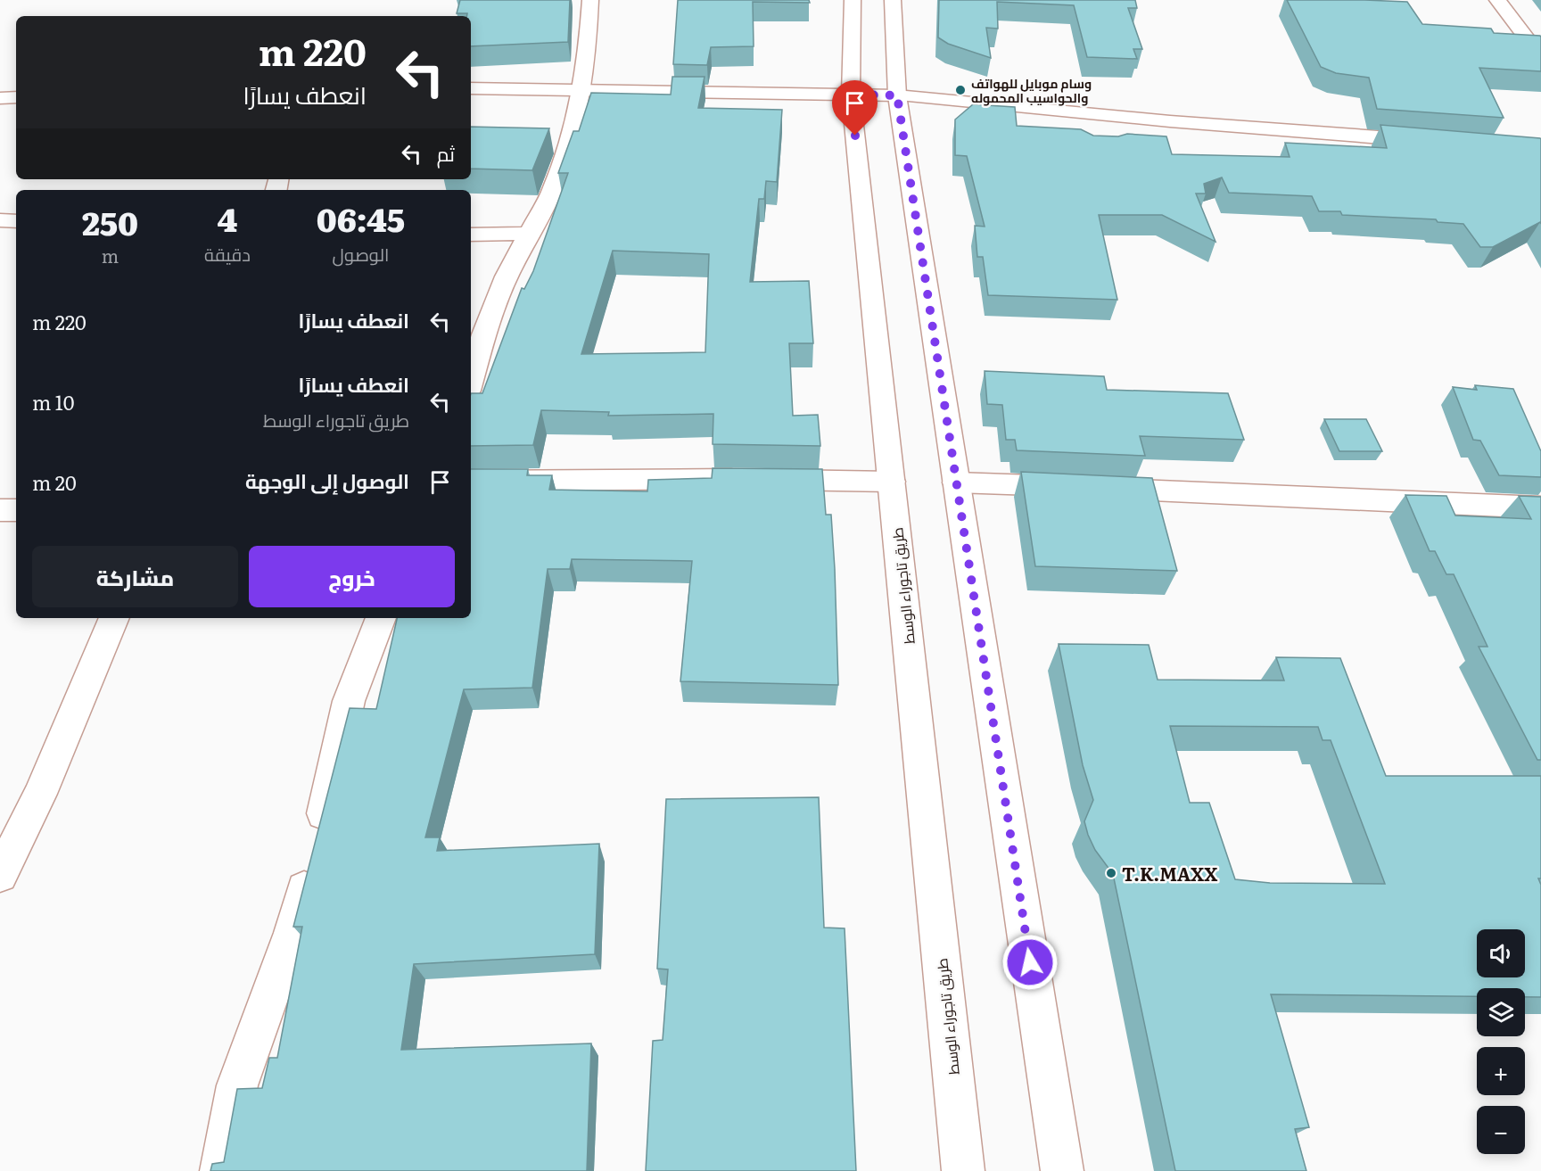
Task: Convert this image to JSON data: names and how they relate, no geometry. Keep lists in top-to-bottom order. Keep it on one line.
{"streets":{"main road":["طريق تاجوراء الوسط"]},"places":["وسام موبايل للهواتف والحواسيب المحموله","T.K.MAXX"],"page":{"turn":["220 m","انعطف يسارًا"],"then":"ثم","eta":["06:45","الوصول","4","دقيقة","250","m"],"list":[{"name":"انعطف يسارًا","value":"220 m"},{"name":"انعطف يسارًا","note":"طريق تاجوراء الوسط","value":"10 m"},{"name":"الوصول إلى الوجهة","value":"20 m"}],"buttons":["خروج","مشاركة"],"map_buttons":["+","−"]}}
